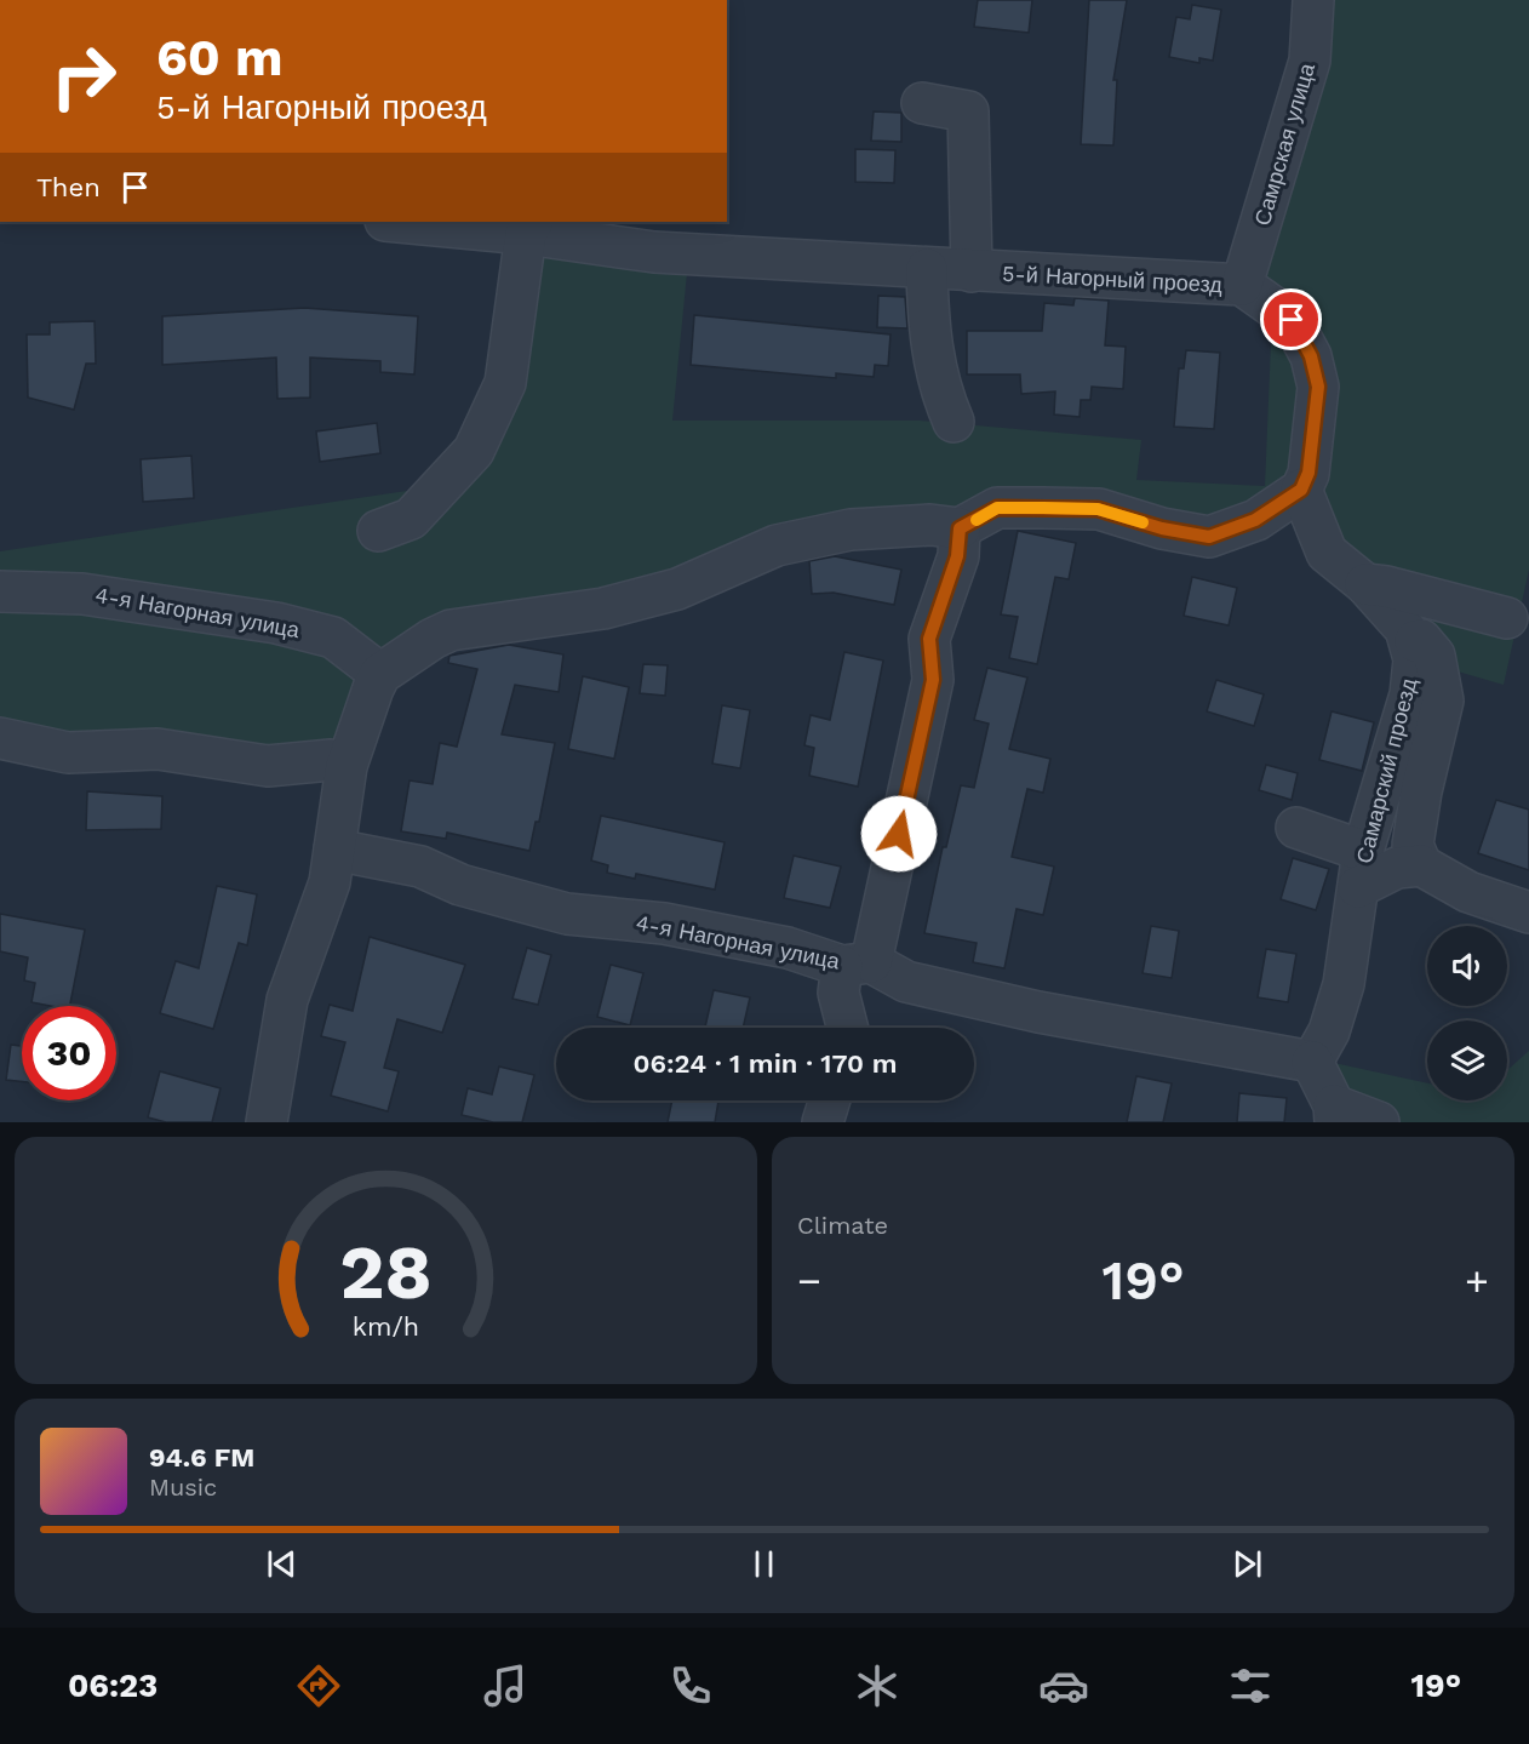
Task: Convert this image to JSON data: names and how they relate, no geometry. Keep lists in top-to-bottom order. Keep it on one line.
{"streets":{"street":["Самрская улица","5-й Нагорный проезд","4-я Нагорная улица","Самарский проезд"]},"crossings":[["Самрская улица","5-й Нагорный проезд"],["5-й Нагорный проезд","Самарский проезд"],["4-я Нагорная улица","Самарский проезд"]],"page":{"turn":["60 m","5-й Нагорный проезд"],"then":"Then","limit":"30","trip":"06:24 · 1 min · 170 m","tile":"Climate","heat":["−","19°","+"],"song":["94.6 FM","Music"],"tabs":["06:23","19°"],"gauge":["28","km/h"]}}
